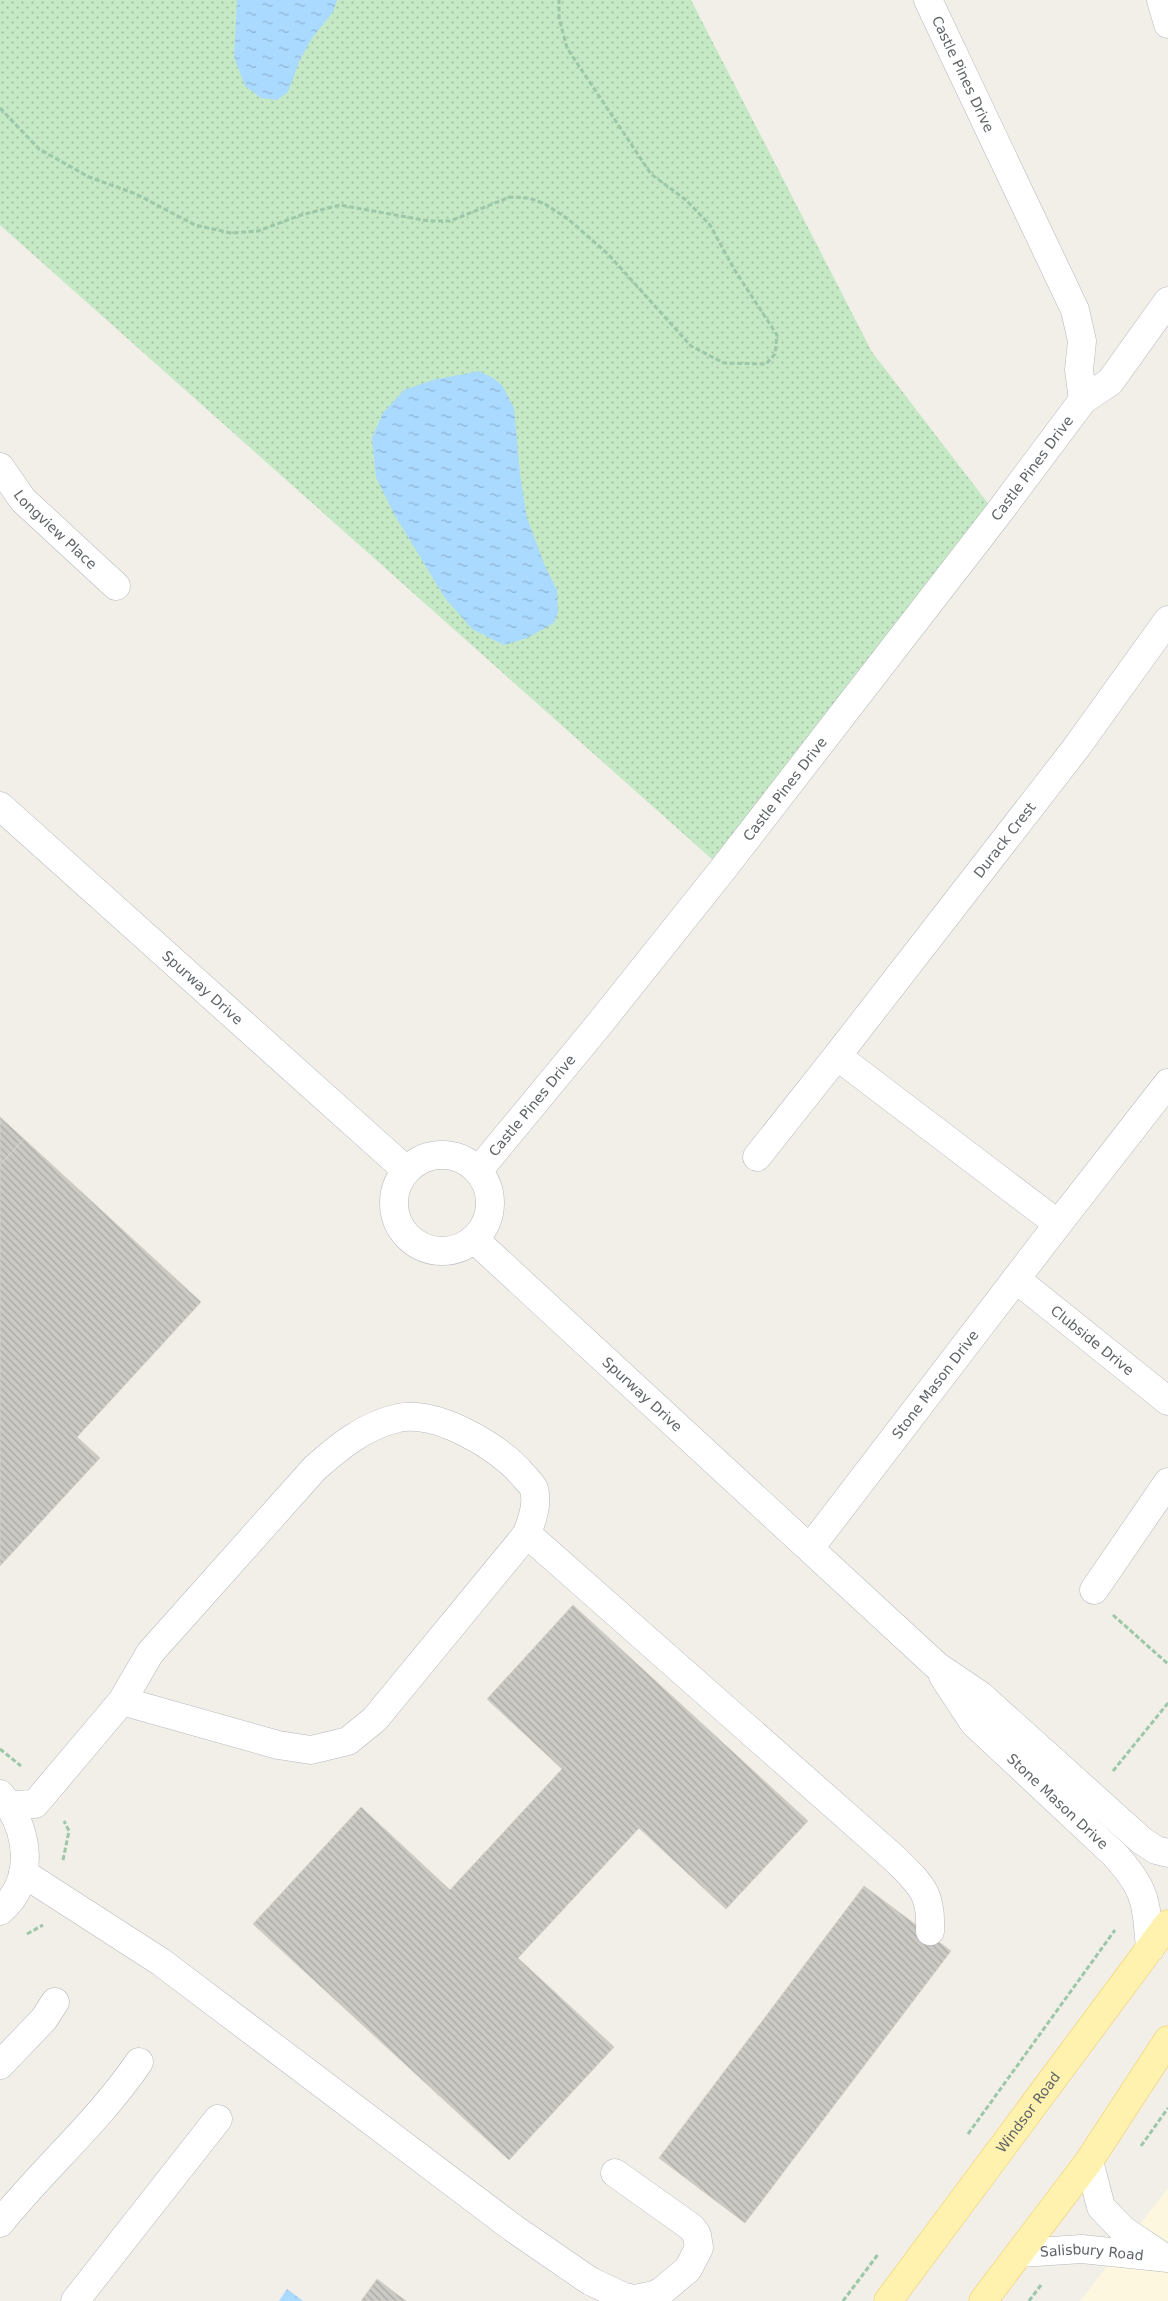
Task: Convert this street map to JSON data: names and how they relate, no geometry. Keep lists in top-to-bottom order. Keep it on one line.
{"streets":{"main road":["Windsor Road"],"street":["Castle Pines Drive","Longview Place","Durack Crest","Spurway Drive","Clubside Drive","Stone Mason Drive","Salisbury Road"]},"crossings":[["Castle Pines Drive","Spurway Drive"],["Spurway Drive","Stone Mason Drive"],["Clubside Drive","Stone Mason Drive"],["Stone Mason Drive","Windsor Road"]]}
